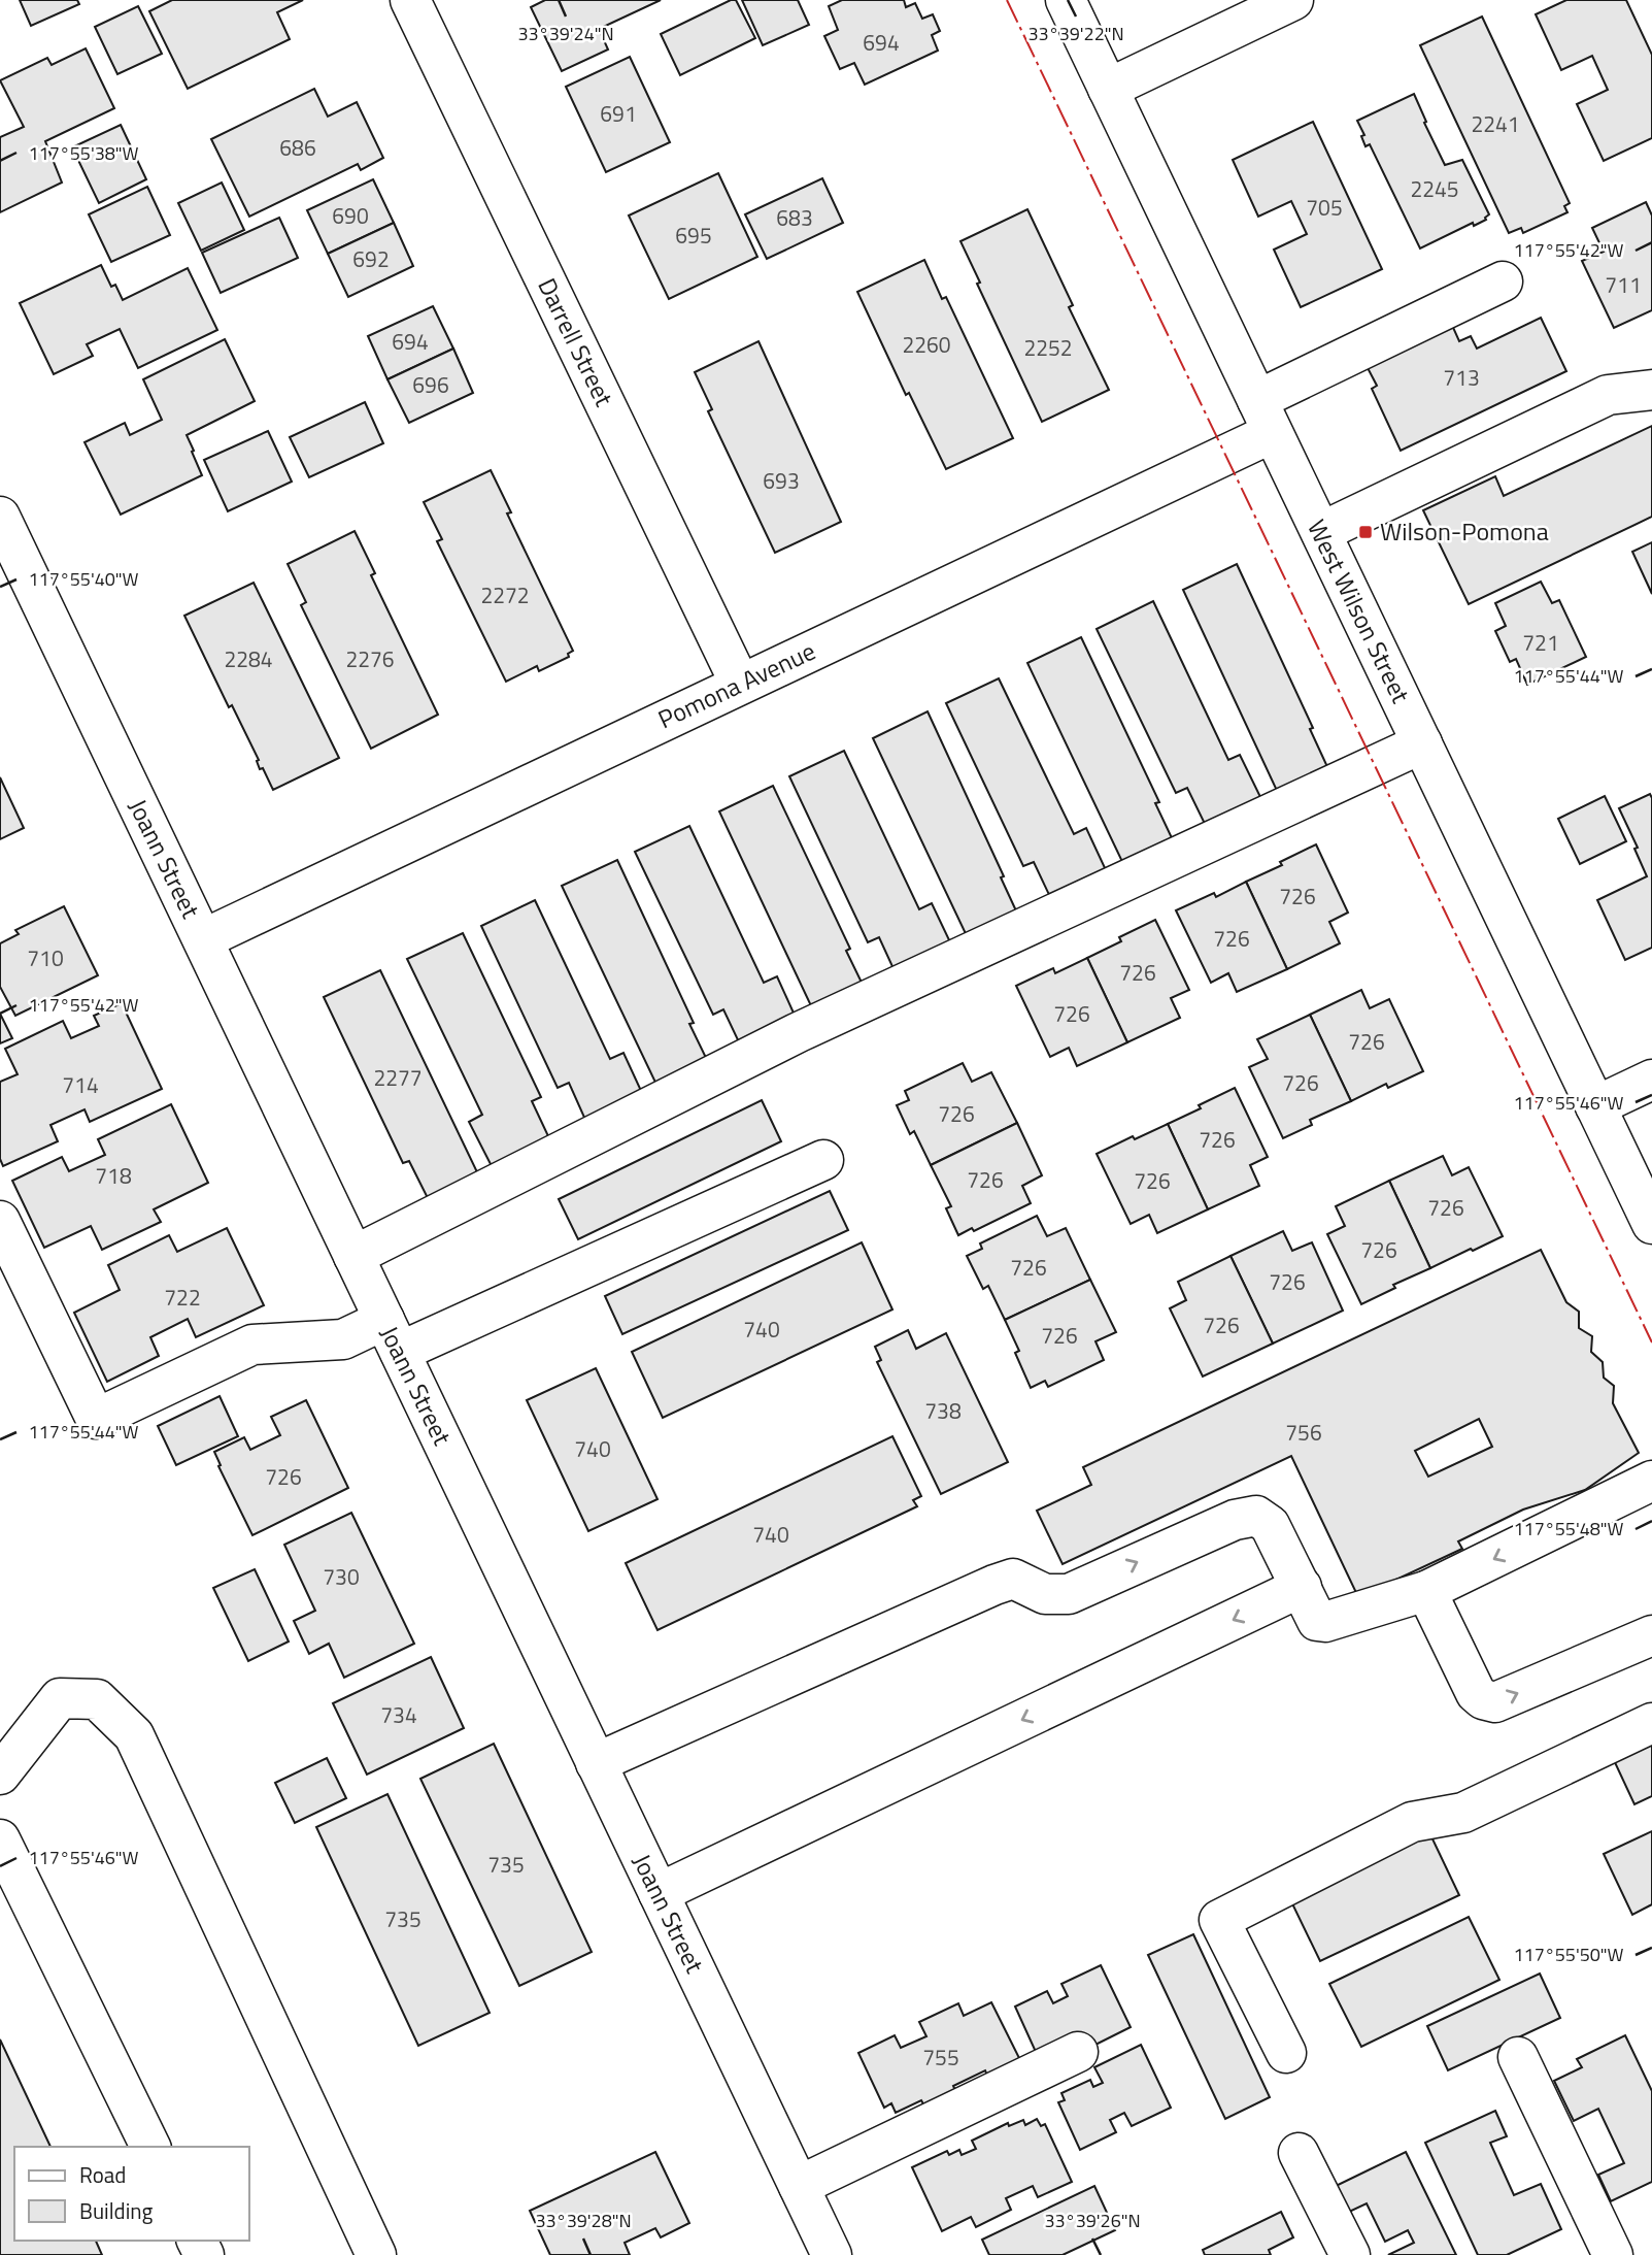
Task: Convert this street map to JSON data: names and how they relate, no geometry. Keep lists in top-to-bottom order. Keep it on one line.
{"streets":{"street":["Darrell Street","West Wilson Street","Pomona Avenue","Joann Street"]},"crossings":[["Darrell Street","Pomona Avenue"],["West Wilson Street","Pomona Avenue"],["Pomona Avenue","Joann Street"]],"places":{"transit":["Wilson-Pomona"]},"house_numbers":["694","691","2241","686","2245","705","690","683","695","692","711","694","2260","2252","713","696","693","2272","721","2284","2276","726","726","710","726","726","726","2277","726","714","726","726","718","726","726","726","726","726","726","722","726","740","726","738","756","740","726","740","730","734","735","735","755"],"legend":["Road","Building"],"coordinates":["33°39'24\"N","33°39'22\"N","117°55'38\"W","117°55'42\"W","117°55'40\"W","117°55'44\"W","117°55'46\"W","117°55'48\"W","117°55'50\"W","33°39'28\"N","33°39'26\"N"]}
